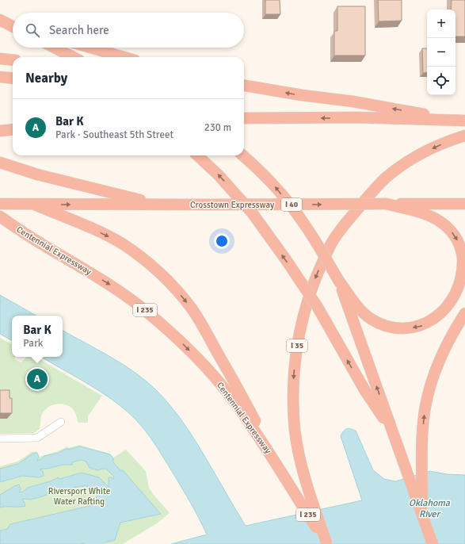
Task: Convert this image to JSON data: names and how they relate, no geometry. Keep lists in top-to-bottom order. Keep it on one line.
{"streets":{"highway":["Crosstown Expressway","I 40","Centennial Expressway","I 235","I 35"]},"crossings":[["Centennial Expressway","I 35"]],"water":["Oklahoma River"],"parks":["Riversport White Water Rafting"],"page":{"map_buttons":["+","−"],"search":"Search here","heading":"Nearby","list":[{"mark":"A","name":"Bar K","note":"Park · Southeast 5th Street","value":"230 m"}],"popup":["Bar K","Park"],"pins":"A"}}
